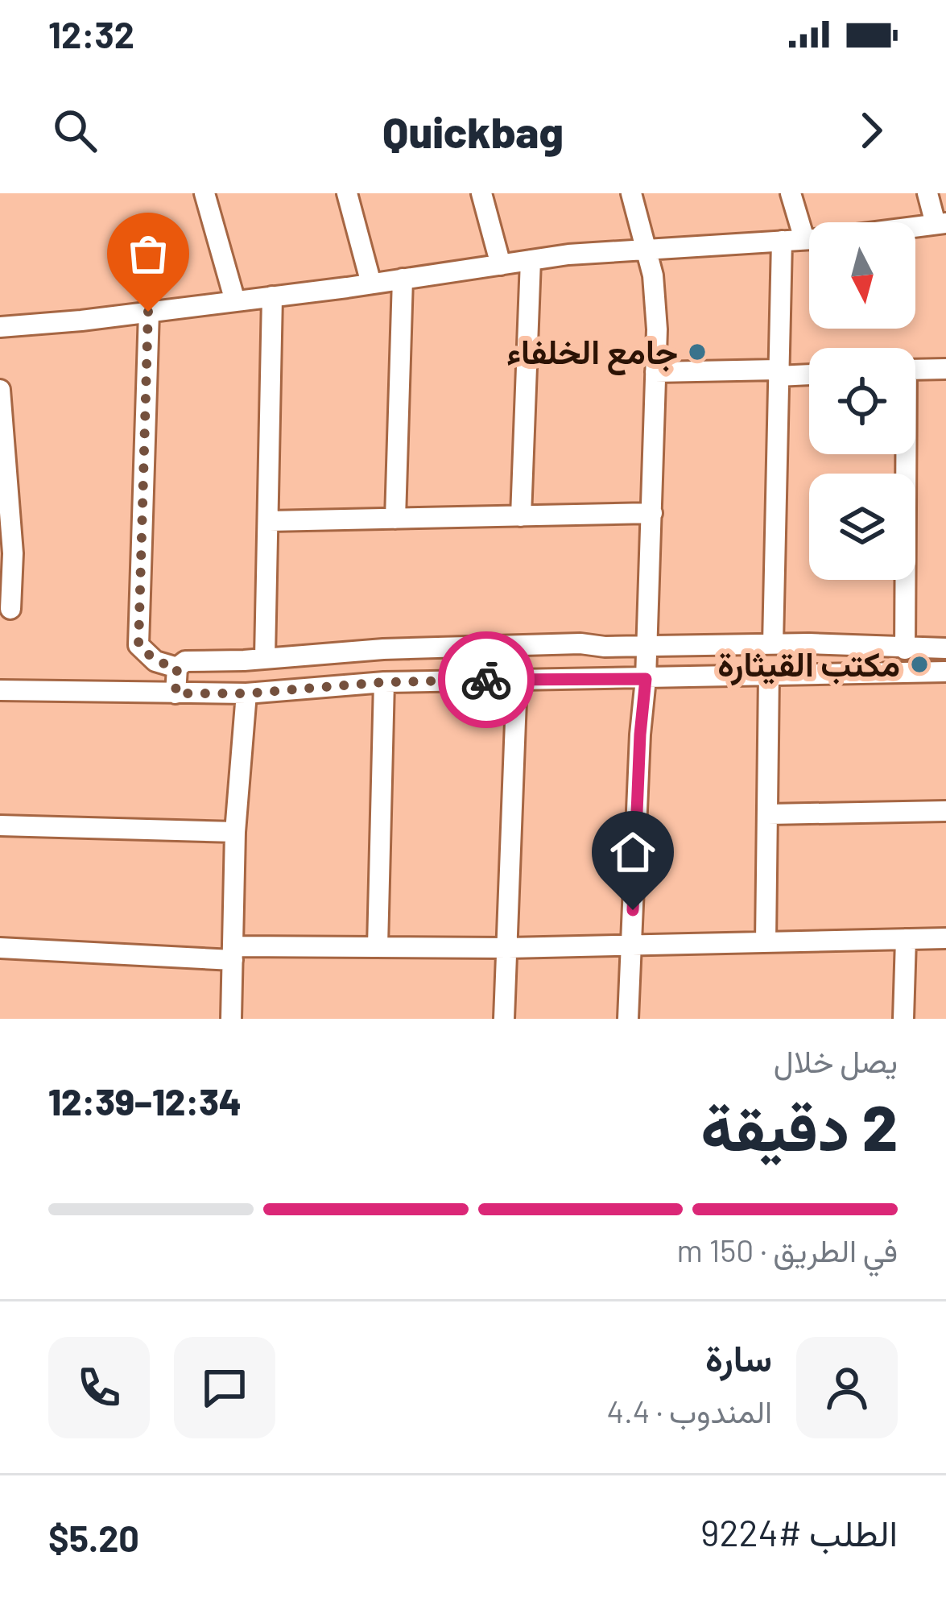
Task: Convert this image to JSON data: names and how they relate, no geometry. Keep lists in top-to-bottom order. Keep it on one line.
{"places":["جامع الخلفاء","مكتب القيثارة"],"north":"bottom","page":{"status":"12:32","header":"Quickbag","heading":["2 دقيقة","يصل خلال","12:34–12:39"],"panel":["سارة","المندوب · 4.4","الطلب #9224","$5.20"],"bar":"في الطريق · 150 m"}}
